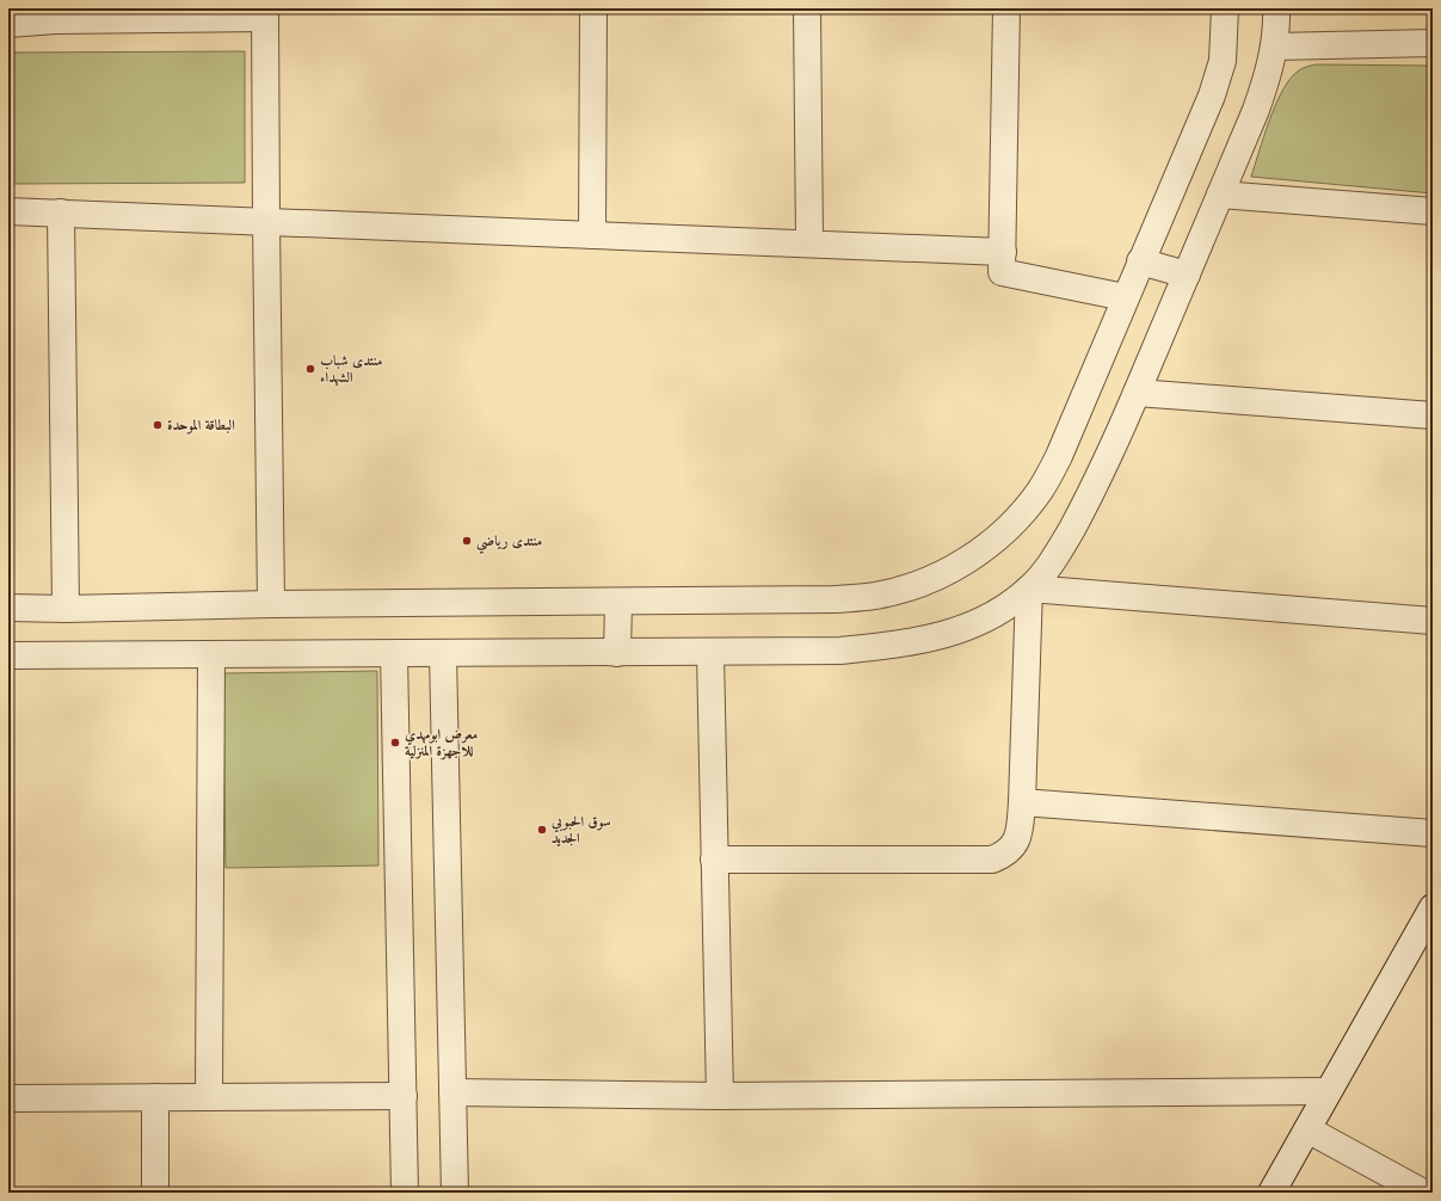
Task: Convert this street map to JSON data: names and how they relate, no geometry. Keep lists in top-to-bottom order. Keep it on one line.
{"places":["منتدى شباب الشهداء","البطاقة الموحدة","منتدى رياضي","معرض ابومهدي للاجهزة المنزلية","سوق الحبوبي الجديد"]}
